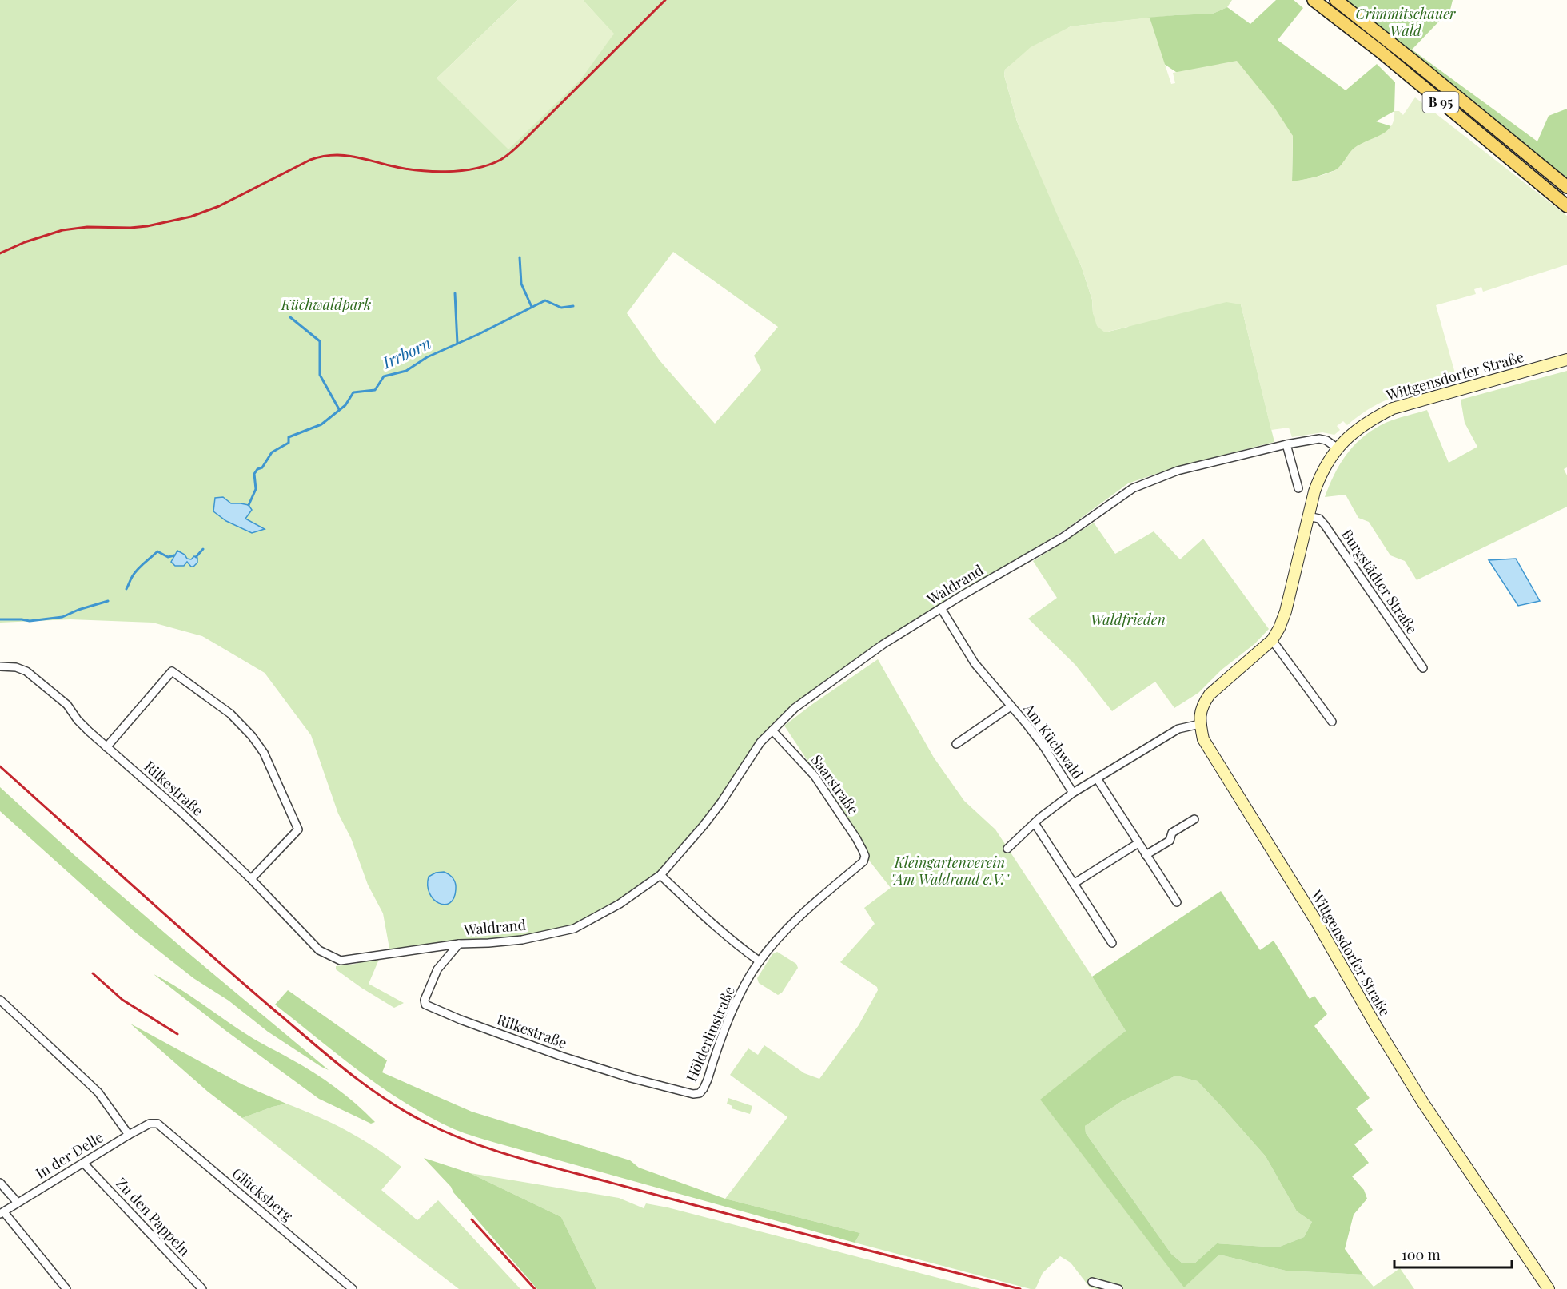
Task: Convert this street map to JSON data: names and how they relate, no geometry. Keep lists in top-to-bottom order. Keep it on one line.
{"streets":{"main road":["B 95"],"street":["Wittgensdorfer Straße","Burgstädter Straße","Waldrand","Am Küchwald","Saarstraße","Rilkestraße","Hölderlinstraße","In der Delle","Glücksberg","Zu den Pappeln"]},"crossings":[["Wittgensdorfer Straße","Burgstädter Straße"],["Wittgensdorfer Straße","Waldrand"],["Wittgensdorfer Straße","Am Küchwald"],["Waldrand","Am Küchwald"],["Waldrand","Saarstraße"],["Waldrand","Rilkestraße"],["Saarstraße","Hölderlinstraße"],["Rilkestraße","Hölderlinstraße"],["In der Delle","Glücksberg"],["In der Delle","Zu den Pappeln"]],"water":["Irrborn"],"parks":["Crimmitschauer Wald","Küchwaldpark","Waldfrieden","Kleingartenverein \"Am Waldrand e.V.\""],"scale_bar":"100 m"}
